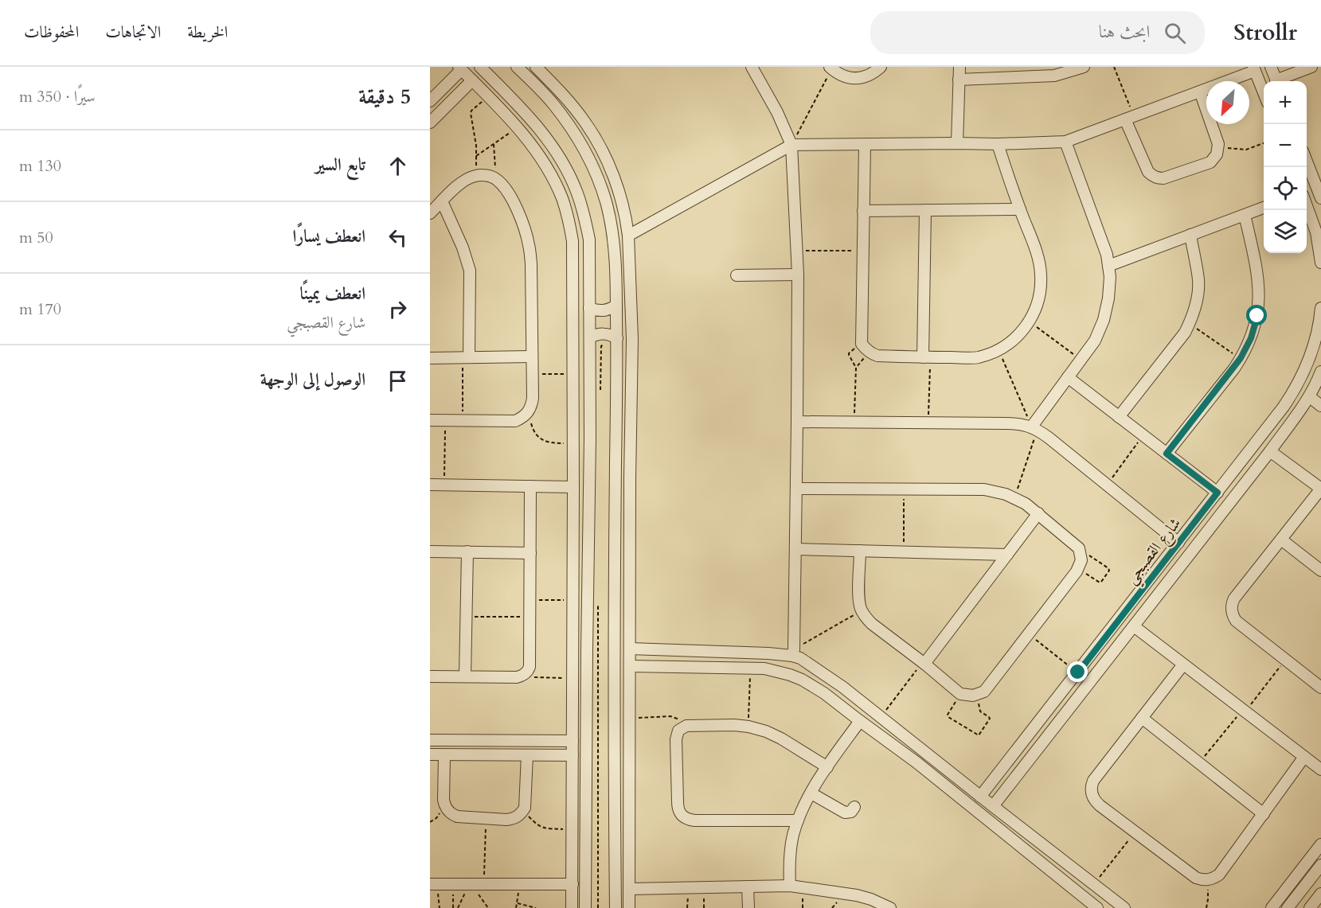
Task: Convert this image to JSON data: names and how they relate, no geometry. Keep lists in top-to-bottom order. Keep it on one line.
{"streets":{"street":["شارع القصبجي"]},"north":"bottom left","page":{"header":"Strollr","search":"ابحث هنا","nav":["الخريطة","الاتجاهات","المحفوظات"],"heading":["5 دقيقة","سيرًا · 350 m"],"map_buttons":["+","−"],"list":[["تابع السير","130 m"],["انعطف يسارًا","50 m"],["انعطف يمينًا","شارع القصبجي","170 m"],"الوصول إلى الوجهة"]}}
